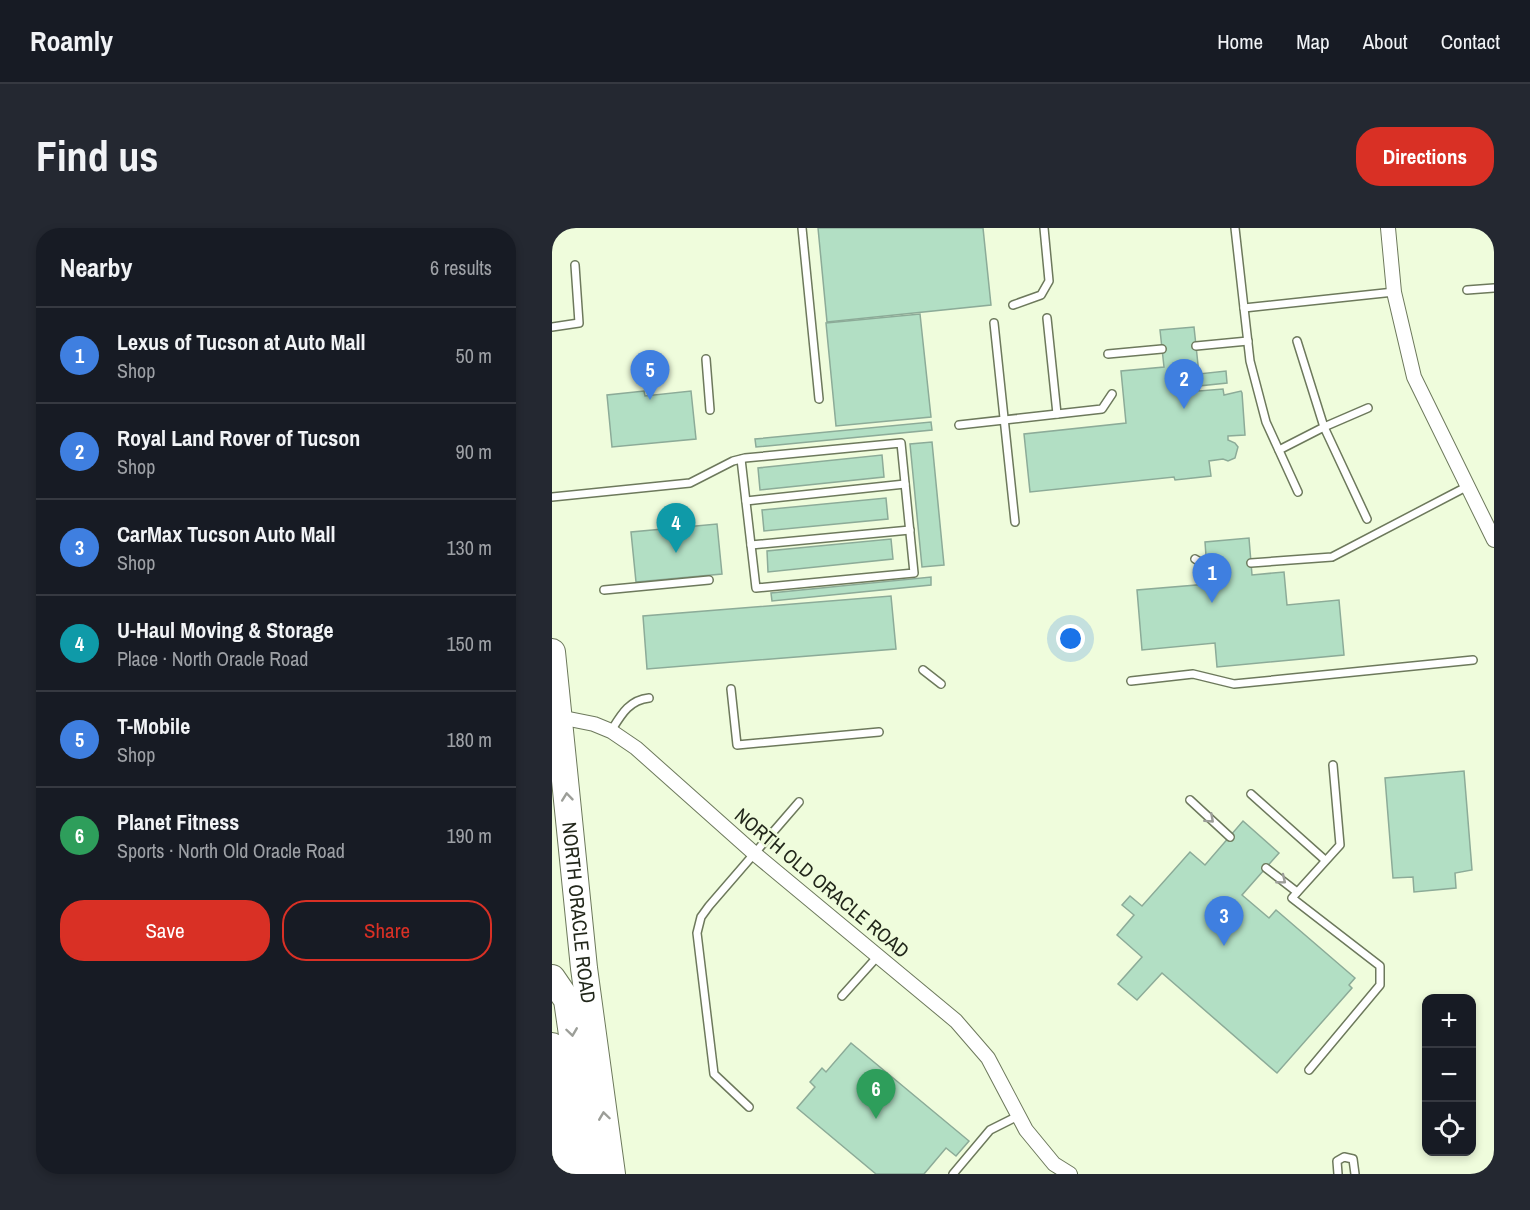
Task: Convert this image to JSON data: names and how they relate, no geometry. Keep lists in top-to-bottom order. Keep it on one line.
{"streets":{"highway":["NORTH ORACLE ROAD"],"street":["NORTH OLD ORACLE ROAD"]},"crossings":[["NORTH OLD ORACLE ROAD","NORTH ORACLE ROAD"]],"page":{"header":"Roamly","nav":["Home","Map","About","Contact"],"buttons":["Directions",["Save","Share"]],"title":"Find us","heading":["Nearby","6 results"],"list":[{"mark":"1","name":"Lexus of Tucson at Auto Mall","note":"Shop","value":"50 m"},{"mark":"2","name":"Royal Land Rover of Tucson","note":"Shop","value":"90 m"},{"mark":"3","name":"CarMax Tucson Auto Mall","note":"Shop","value":"130 m"},{"mark":"4","name":"U-Haul Moving & Storage","note":"Place · North Oracle Road","value":"150 m"},{"mark":"5","name":"T-Mobile","note":"Shop","value":"180 m"},{"mark":"6","name":"Planet Fitness","note":"Sports · North Old Oracle Road","value":"190 m"}],"pins":["5","2","4","1","3","6"],"map_buttons":["+","−"]}}
